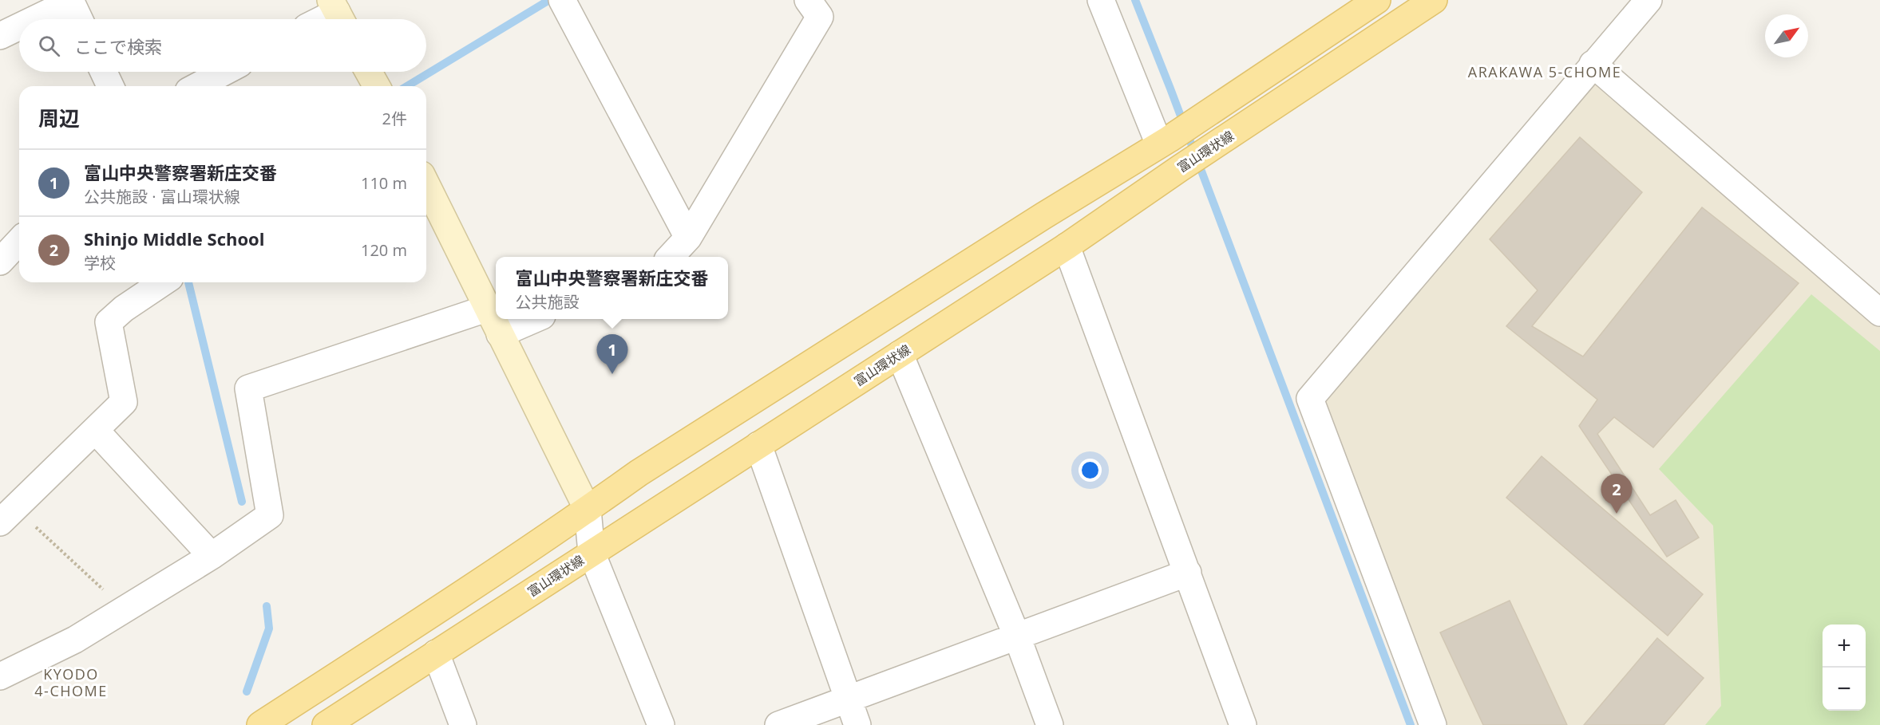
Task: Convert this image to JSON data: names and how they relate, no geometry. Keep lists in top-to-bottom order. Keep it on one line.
{"streets":{"main road":["富山環状線"]},"districts":["ARAKAWA 5-CHOME","KYODO 4-CHOME"],"north":"top right","page":{"search":"ここで検索","heading":["周辺","2件"],"list":[{"mark":"1","name":"富山中央警察署新庄交番","note":"公共施設 · 富山環状線","value":"110 m"},{"mark":"2","name":"Shinjo Middle School","note":"学校","value":"120 m"}],"popup":["富山中央警察署新庄交番","公共施設"],"pins":["1","2"],"map_buttons":["+","−"]}}
